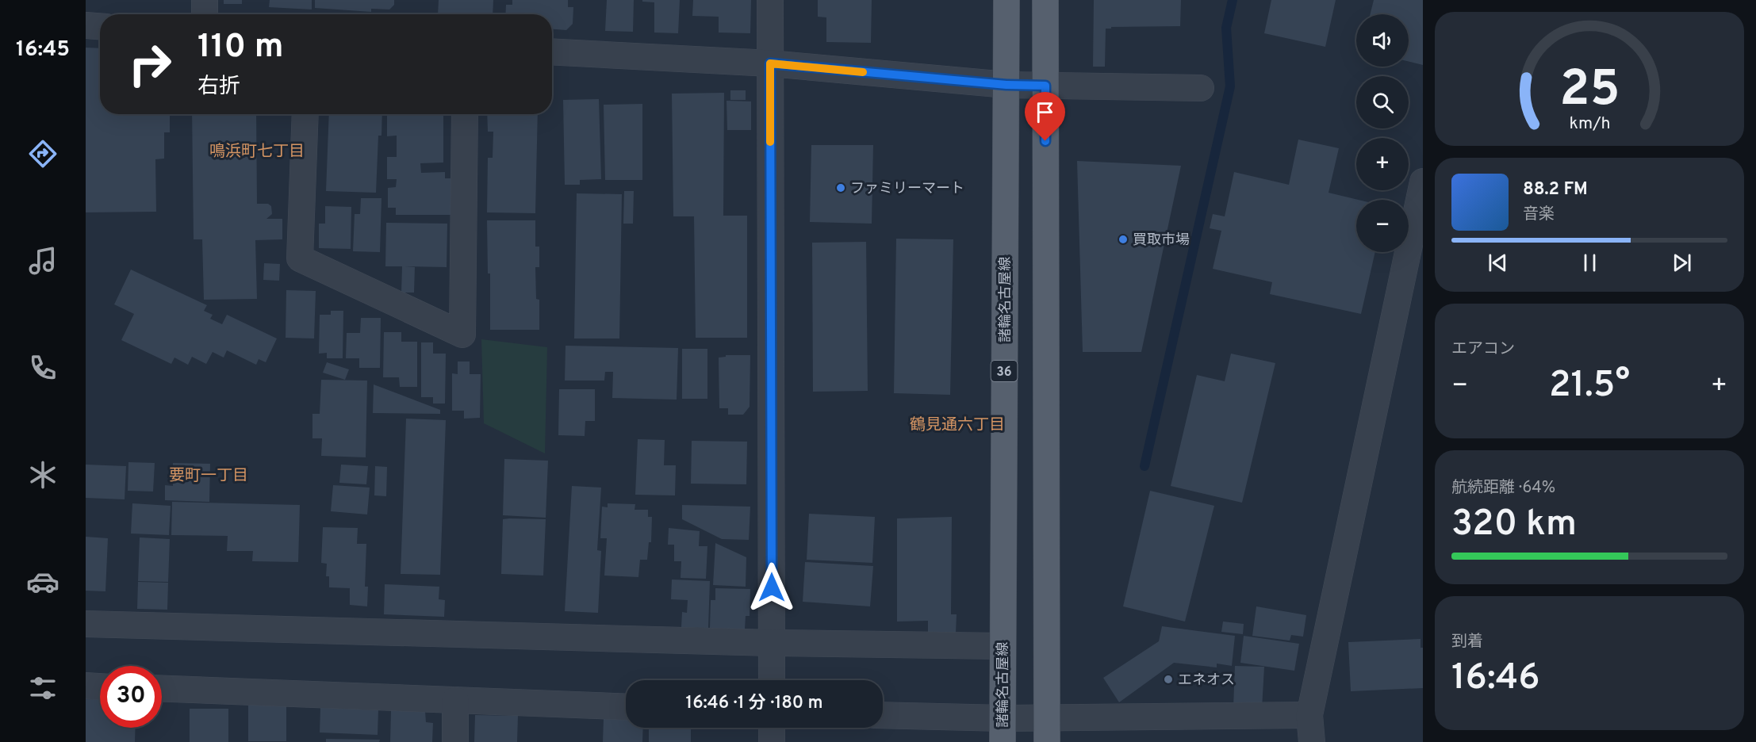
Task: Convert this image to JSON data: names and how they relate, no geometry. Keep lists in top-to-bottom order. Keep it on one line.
{"streets":{"main road":["諸輪名古屋線","36"]},"districts":["鳴浜町七丁目","鶴見通六丁目","要町一丁目"],"places":["ファミリーマート","買取市場","エネオス"],"page":{"tabs":"16:45","map_buttons":["+","−"],"turn":["110 m","右折"],"song":["88.2 FM","音楽"],"tile":["エアコン",["航続距離 · 64%","320 km"],["到着","16:46"]],"heat":["−","21.5°","+"],"limit":"30","trip":"16:46 · 1 分 · 180 m","gauge":["25","km/h"]}}
